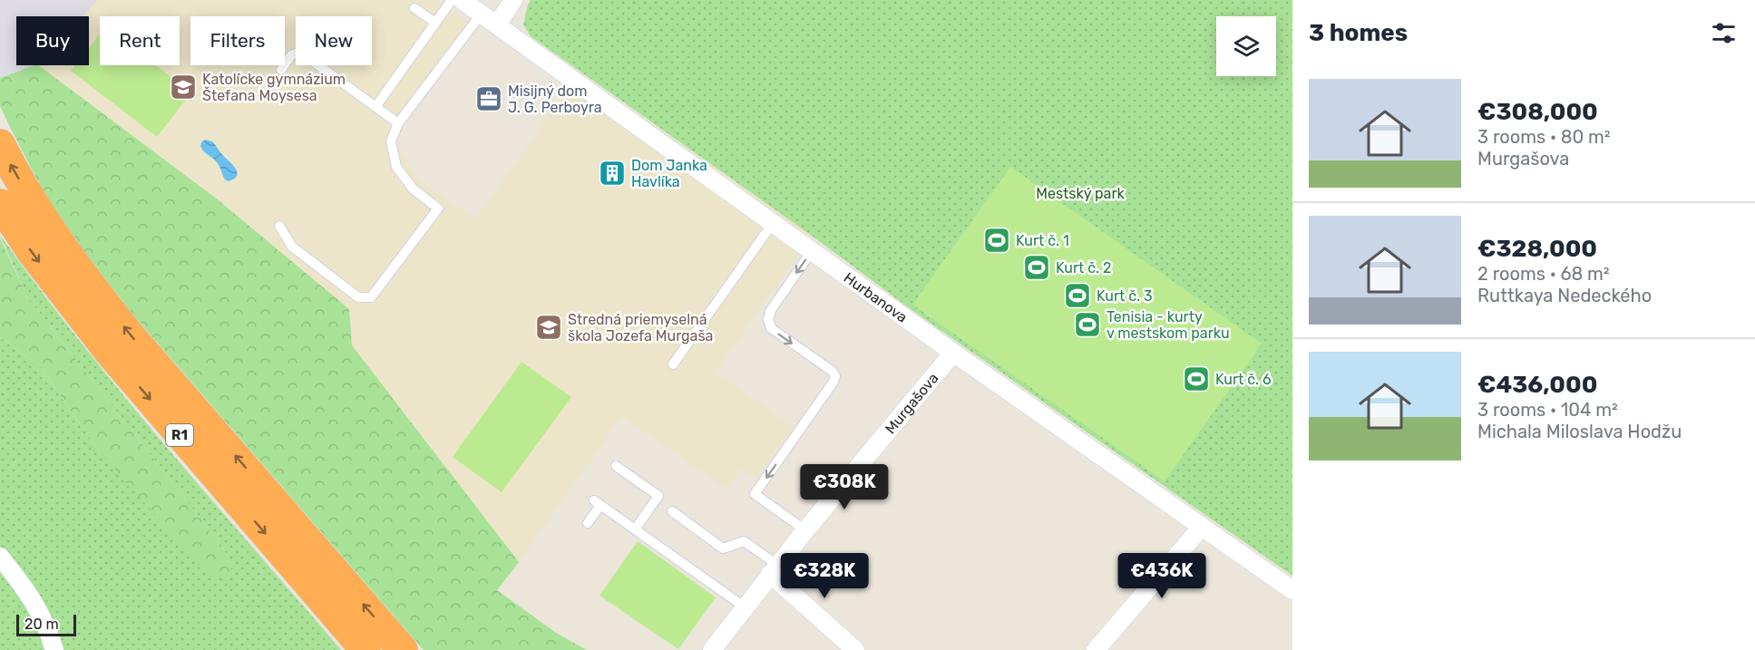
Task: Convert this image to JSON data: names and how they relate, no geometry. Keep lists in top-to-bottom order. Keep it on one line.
{"streets":{"highway":["R1"],"street":["Hurbanova","Murgašova"]},"crossings":[["Hurbanova","Murgašova"]],"parks":["Mestský park"],"places":{"school or university":["Katolícke gymnázium Štefana Moysesa","Stredná priemyselná škola Jozefa Murgaša"],"office":["Misijný dom J. G. Perboyra"],"building":["Dom Janka Havlíka"],"sports":["Kurt č. 1","Kurt č. 2","Kurt č. 3","Tenisia - kurty v mestskom parku","Kurt č. 6"]},"scale_bar":"20 m","page":{"heading":"3 homes","chip":["Buy","Rent","Filters","New"],"list":[{"name":"€308,000","note":"3 rooms · 80 m² · Murgašova"},{"name":"€328,000","note":"2 rooms · 68 m² · Ruttkaya Nedeckého"},{"name":"€436,000","note":"3 rooms · 104 m² · Michala Miloslava Hodžu"}],"price":["€308K","€328K","€436K"],"scale":"20 m"}}
